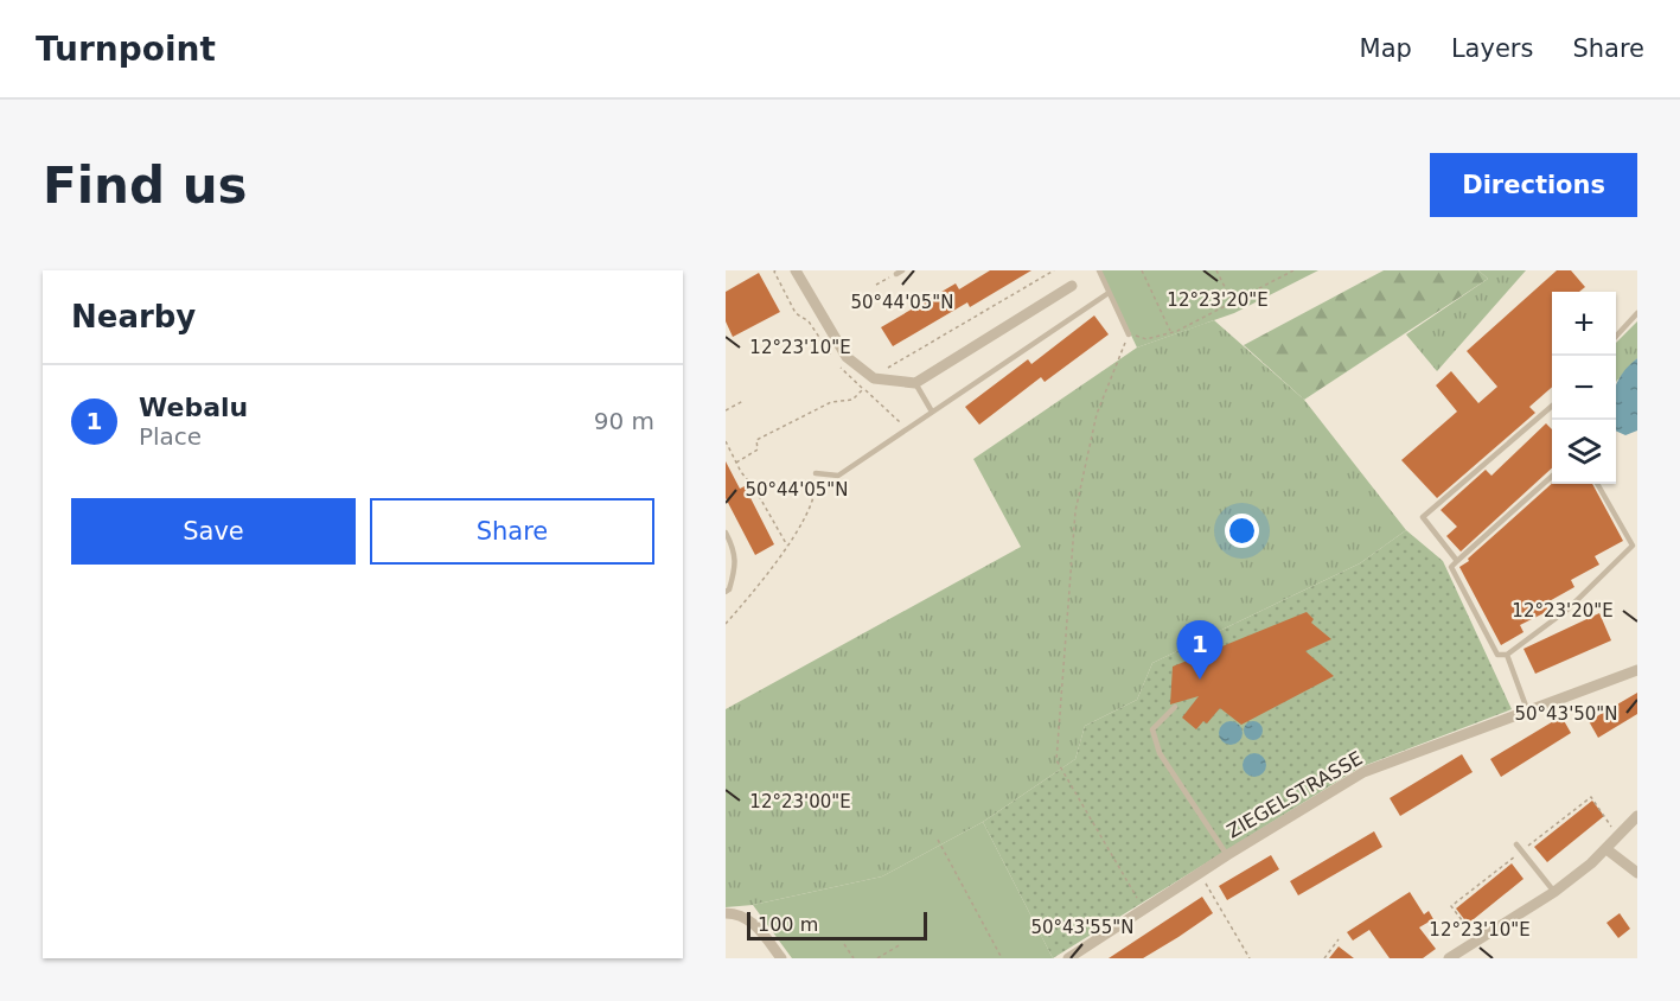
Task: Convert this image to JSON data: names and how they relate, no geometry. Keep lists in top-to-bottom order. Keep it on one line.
{"streets":{"street":["ZIEGELSTRASSE"]},"scale_bar":"100 m","page":{"header":"Turnpoint","nav":["Map","Layers","Share"],"buttons":["Directions",["Save","Share"]],"title":"Find us","heading":"Nearby","map_buttons":["+","−"],"list":[{"mark":"1","name":"Webalu","note":"Place","value":"90 m"}],"pins":"1","scale":"100 m"},"coordinates":["12°23'20\"E","50°44'05\"N","12°23'10\"E","50°43'50\"N","12°23'00\"E","50°43'55\"N"]}
